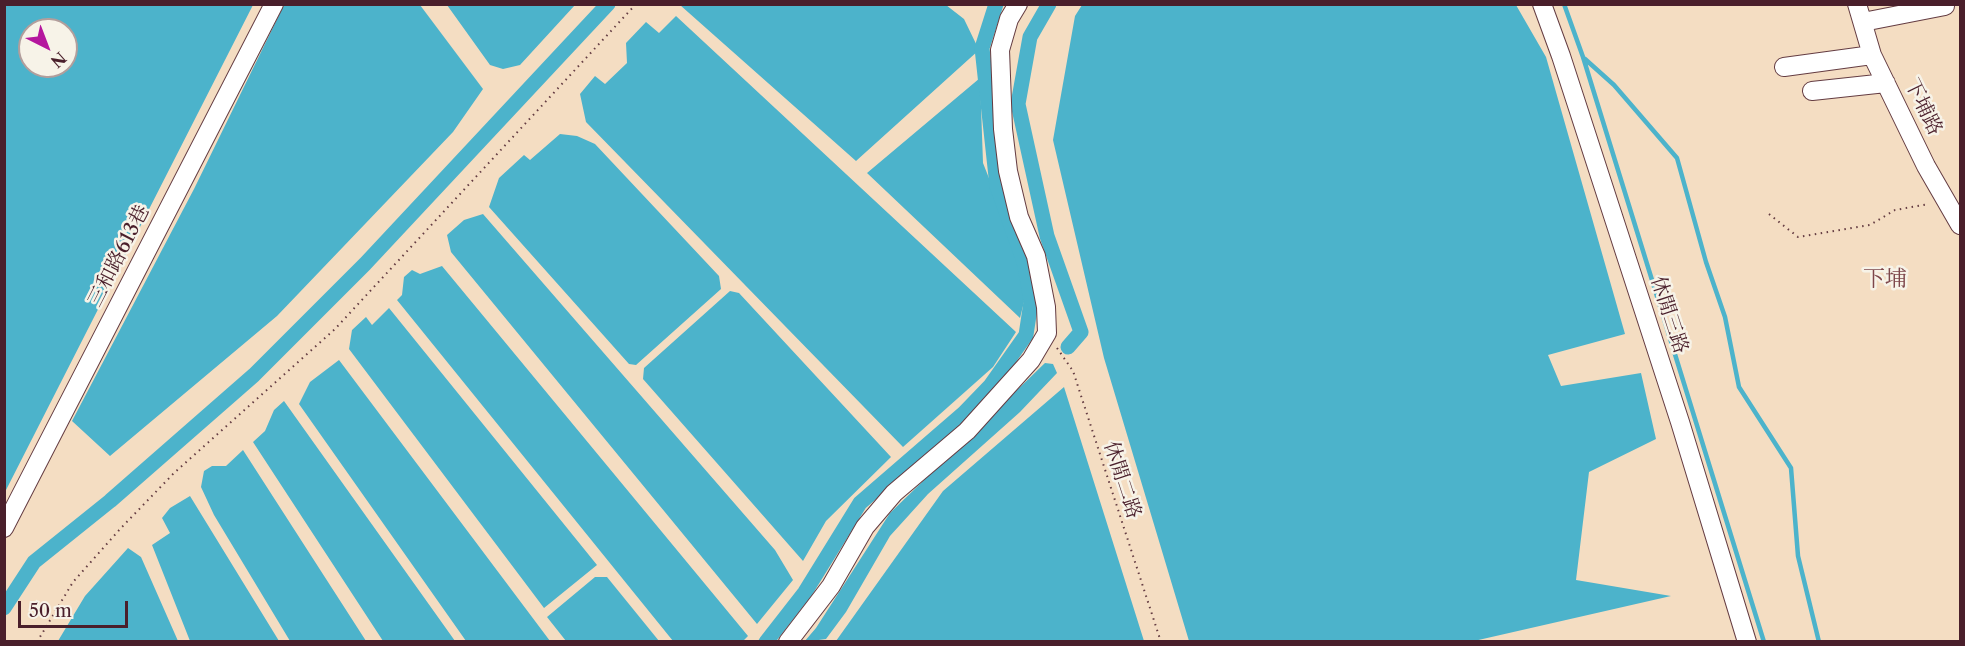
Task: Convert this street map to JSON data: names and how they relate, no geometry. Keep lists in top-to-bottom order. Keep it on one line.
{"streets":{"lane":["下埔路","三和路613巷","休閒三路"],"path":["休閒二路"]},"districts":["下埔"],"scale_bar":"50 m","north":"bottom right"}
